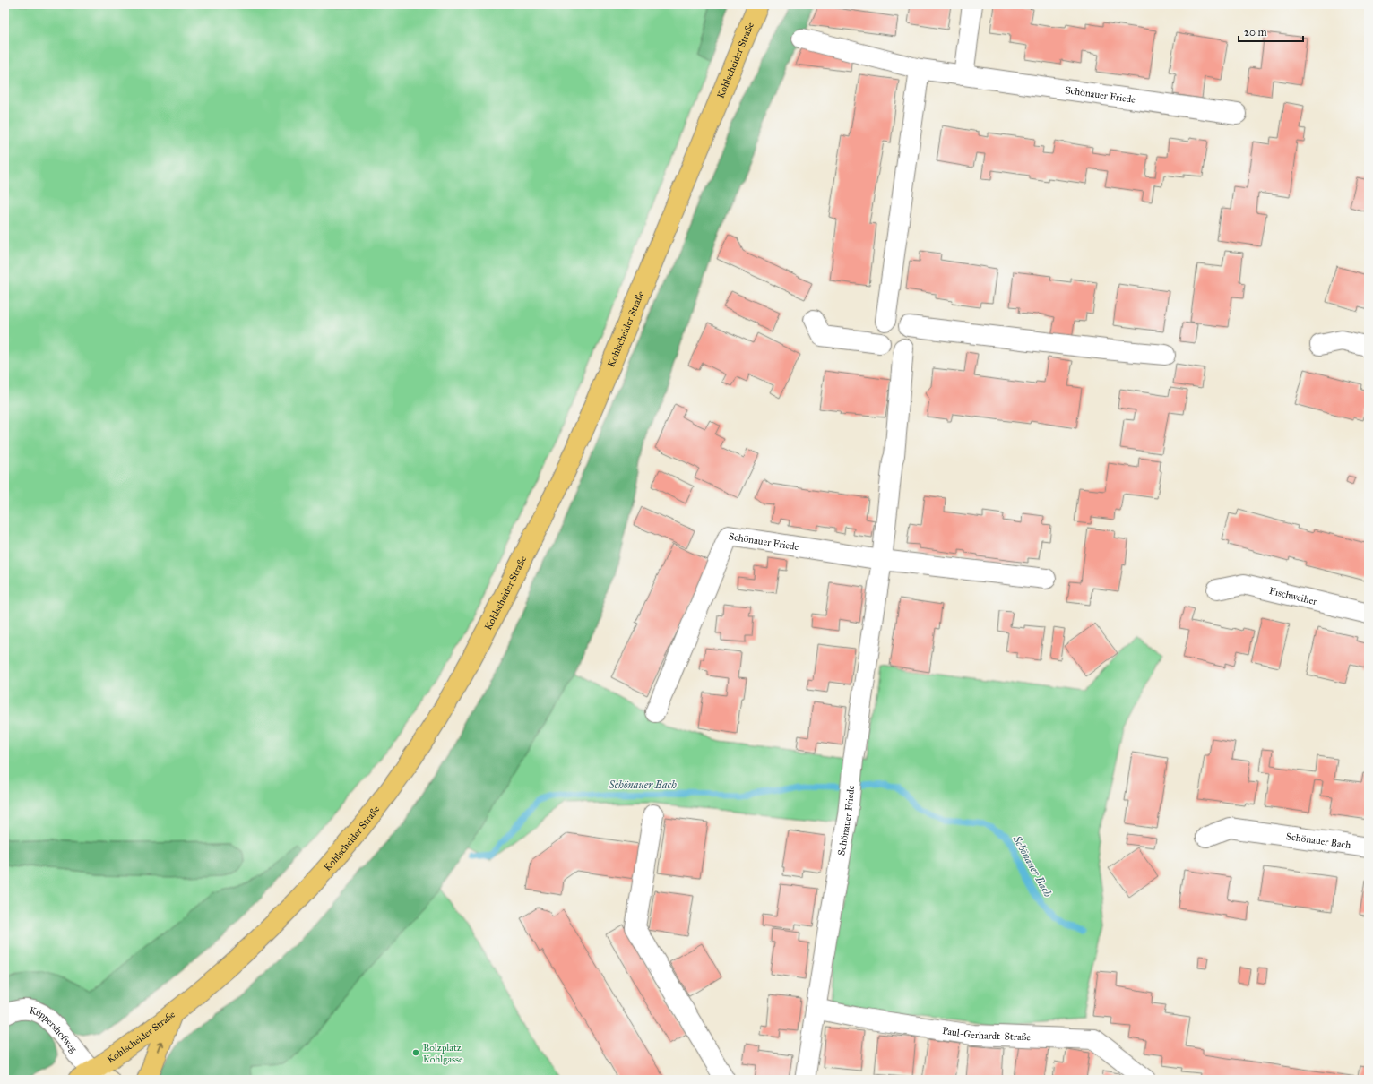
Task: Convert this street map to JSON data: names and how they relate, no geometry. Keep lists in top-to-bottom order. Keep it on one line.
{"streets":{"main road":["Kohlscheider Straße"],"street":["Schönauer Friede","Fischweiher","Schönauer Bach","Küppershofweg","Paul-Gerhardt-Straße"]},"crossings":[["Kohlscheider Straße","Küppershofweg"],["Schönauer Friede","Paul-Gerhardt-Straße"]],"water":["Schönauer Bach"],"places":["Bolzplatz Kohlgasse"],"scale_bar":"20 m"}
